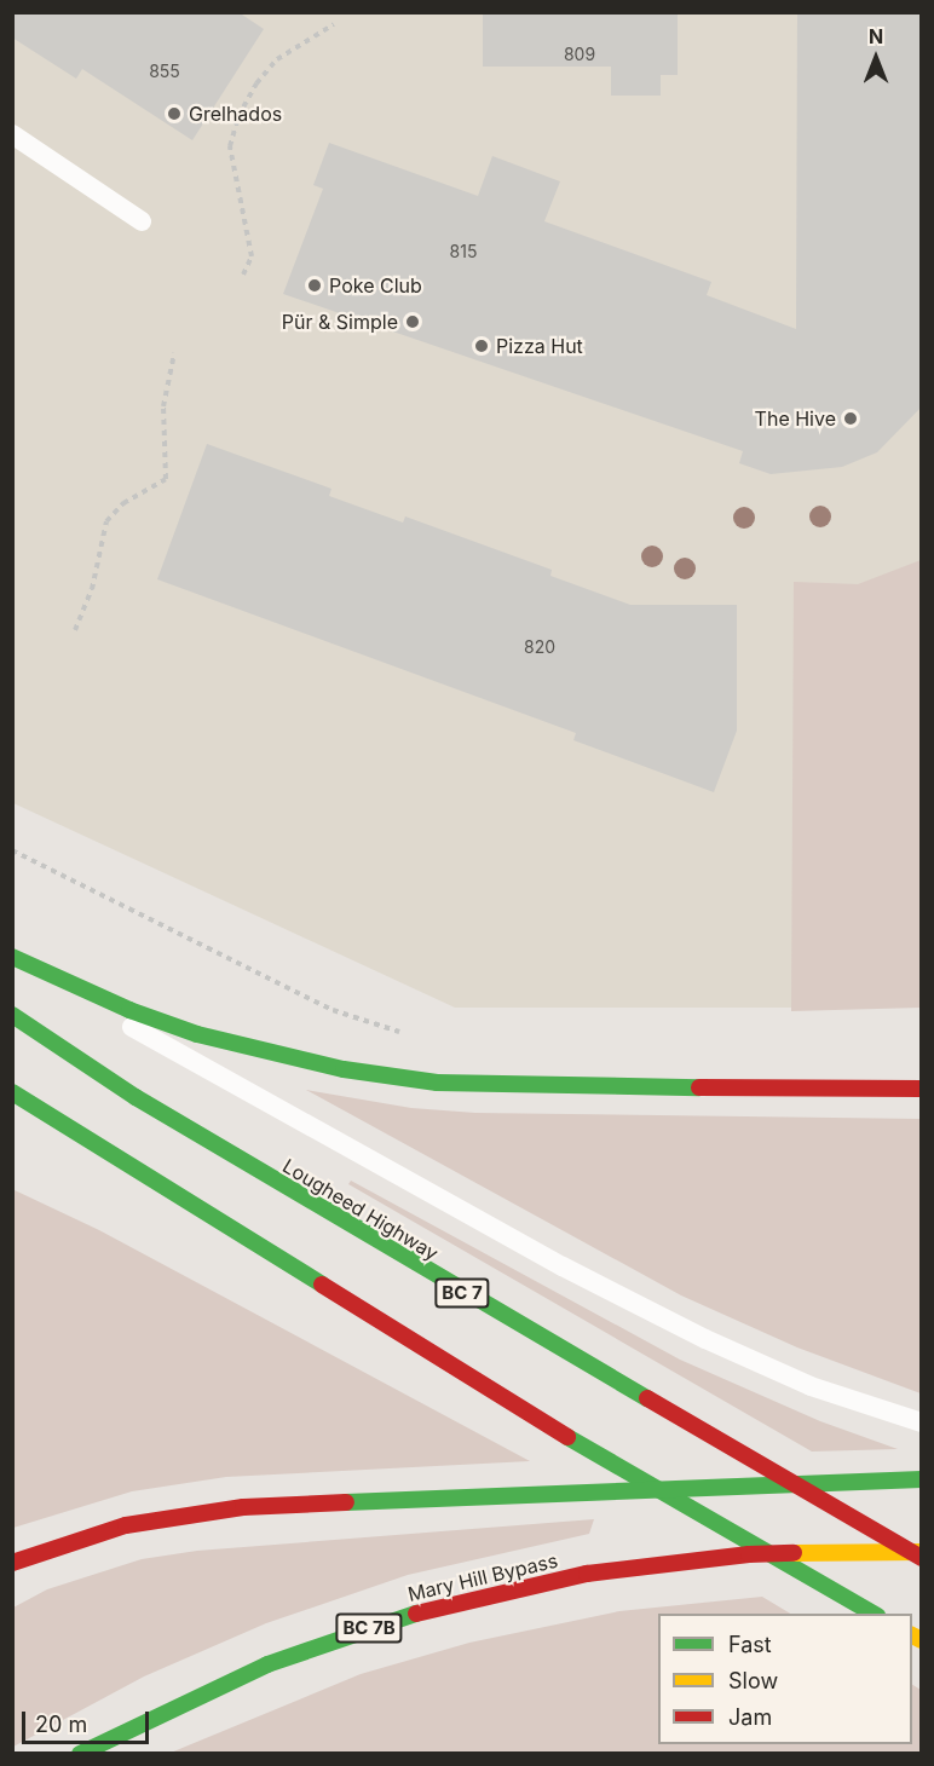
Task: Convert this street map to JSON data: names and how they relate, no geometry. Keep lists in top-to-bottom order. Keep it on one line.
{"streets":{"main road":["Lougheed Highway","BC 7","Mary Hill Bypass","BC 7B"]},"places":["Grelhados","Poke Club","Pür & Simple","Pizza Hut","The Hive"],"house_numbers":["809","855","815","820"],"legend":["Fast","Slow","Jam"],"scale_bar":"20 m","north":"top"}
